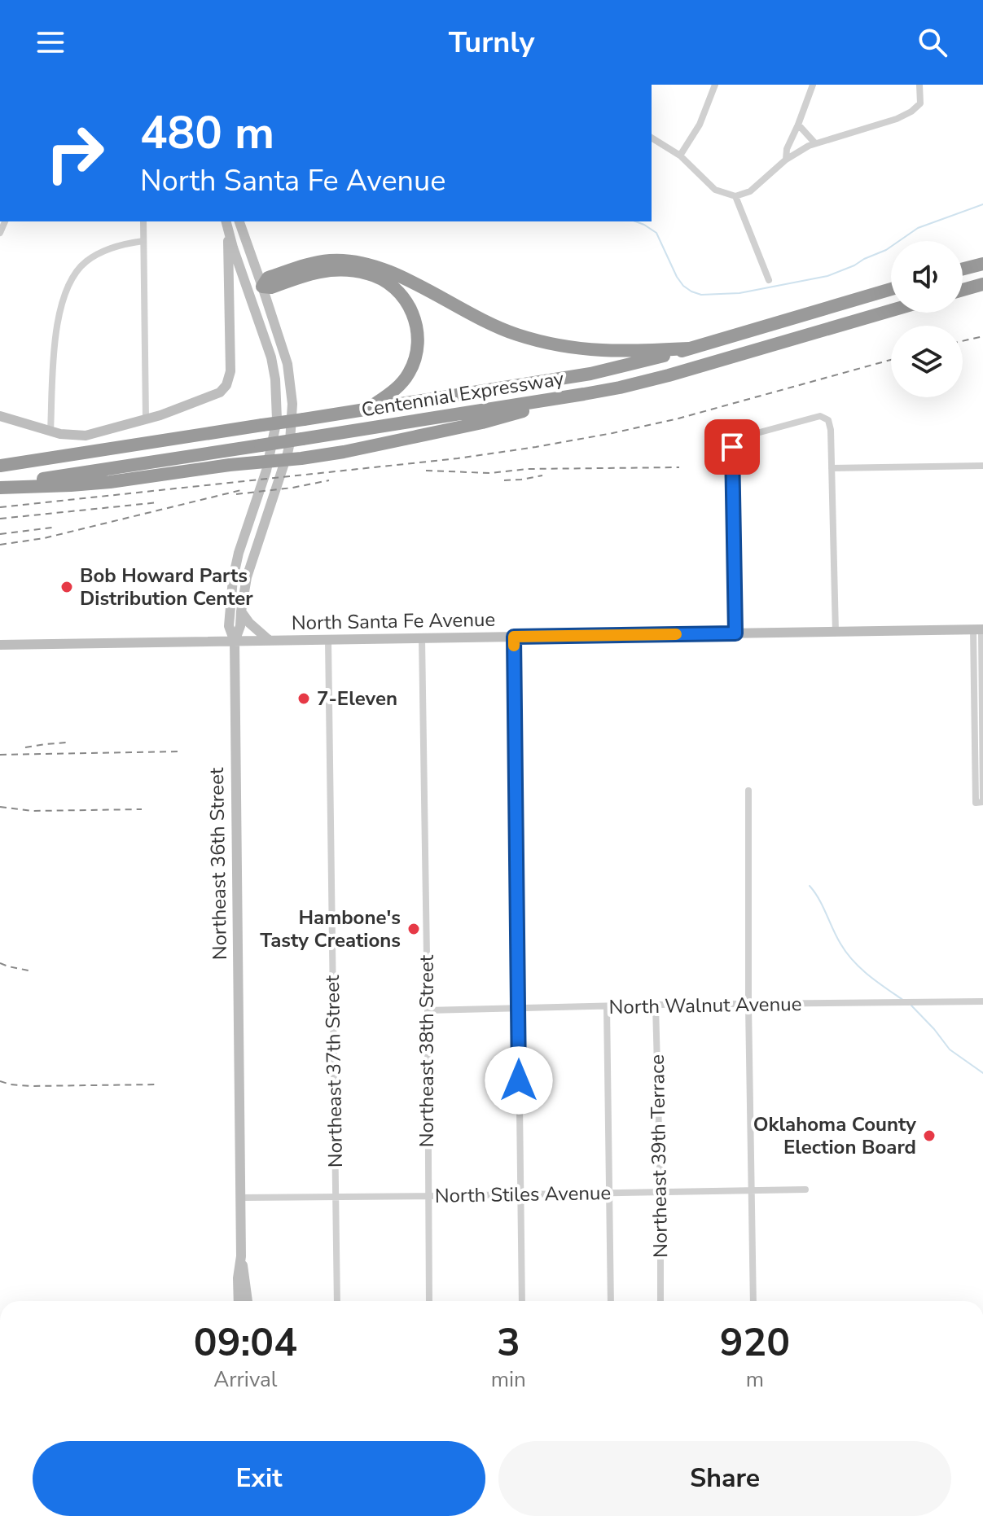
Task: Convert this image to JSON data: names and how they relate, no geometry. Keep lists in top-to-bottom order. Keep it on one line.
{"streets":{"highway":["Centennial Expressway"],"main road":["North Santa Fe Avenue","Northeast 36th Street"],"street":["North Walnut Avenue","Northeast 38th Street","Northeast 37th Street","Northeast 39th Terrace","North Stiles Avenue"]},"crossings":[["North Santa Fe Avenue","Northeast 36th Street"],["North Santa Fe Avenue","Northeast 38th Street"],["North Santa Fe Avenue","Northeast 37th Street"],["Northeast 36th Street","North Stiles Avenue"],["North Walnut Avenue","Northeast 38th Street"],["North Walnut Avenue","Northeast 39th Terrace"],["Northeast 38th Street","North Stiles Avenue"],["Northeast 37th Street","North Stiles Avenue"],["Northeast 39th Terrace","North Stiles Avenue"]],"places":["Bob Howard Parts Distribution Center","7-Eleven","Hambone's Tasty Creations","Oklahoma County Election Board"],"page":{"header":"Turnly","turn":["480 m","North Santa Fe Avenue"],"eta":["09:04","Arrival","3","min","920","m"],"buttons":["Exit","Share"]}}
